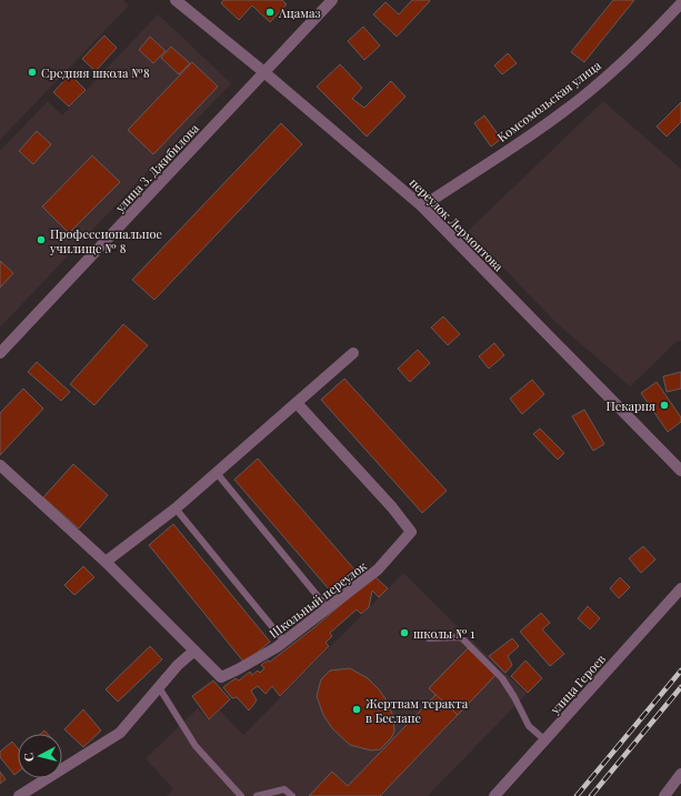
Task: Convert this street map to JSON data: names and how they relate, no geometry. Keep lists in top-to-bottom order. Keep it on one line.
{"streets":{"street":["Комсомольская улица","улица З. Джибилова","переулок Лермонтова","Школьный переулок","улица Героев"]},"crossings":[["Комсомольская улица","переулок Лермонтова"],["улица З. Джибилова","переулок Лермонтова"]],"places":["Ацамаз","Средняя школа №8","Профессиональное училище № 8","Пекарня","школы № 1","Жертвам теракта в Беслане"],"north":"left"}
